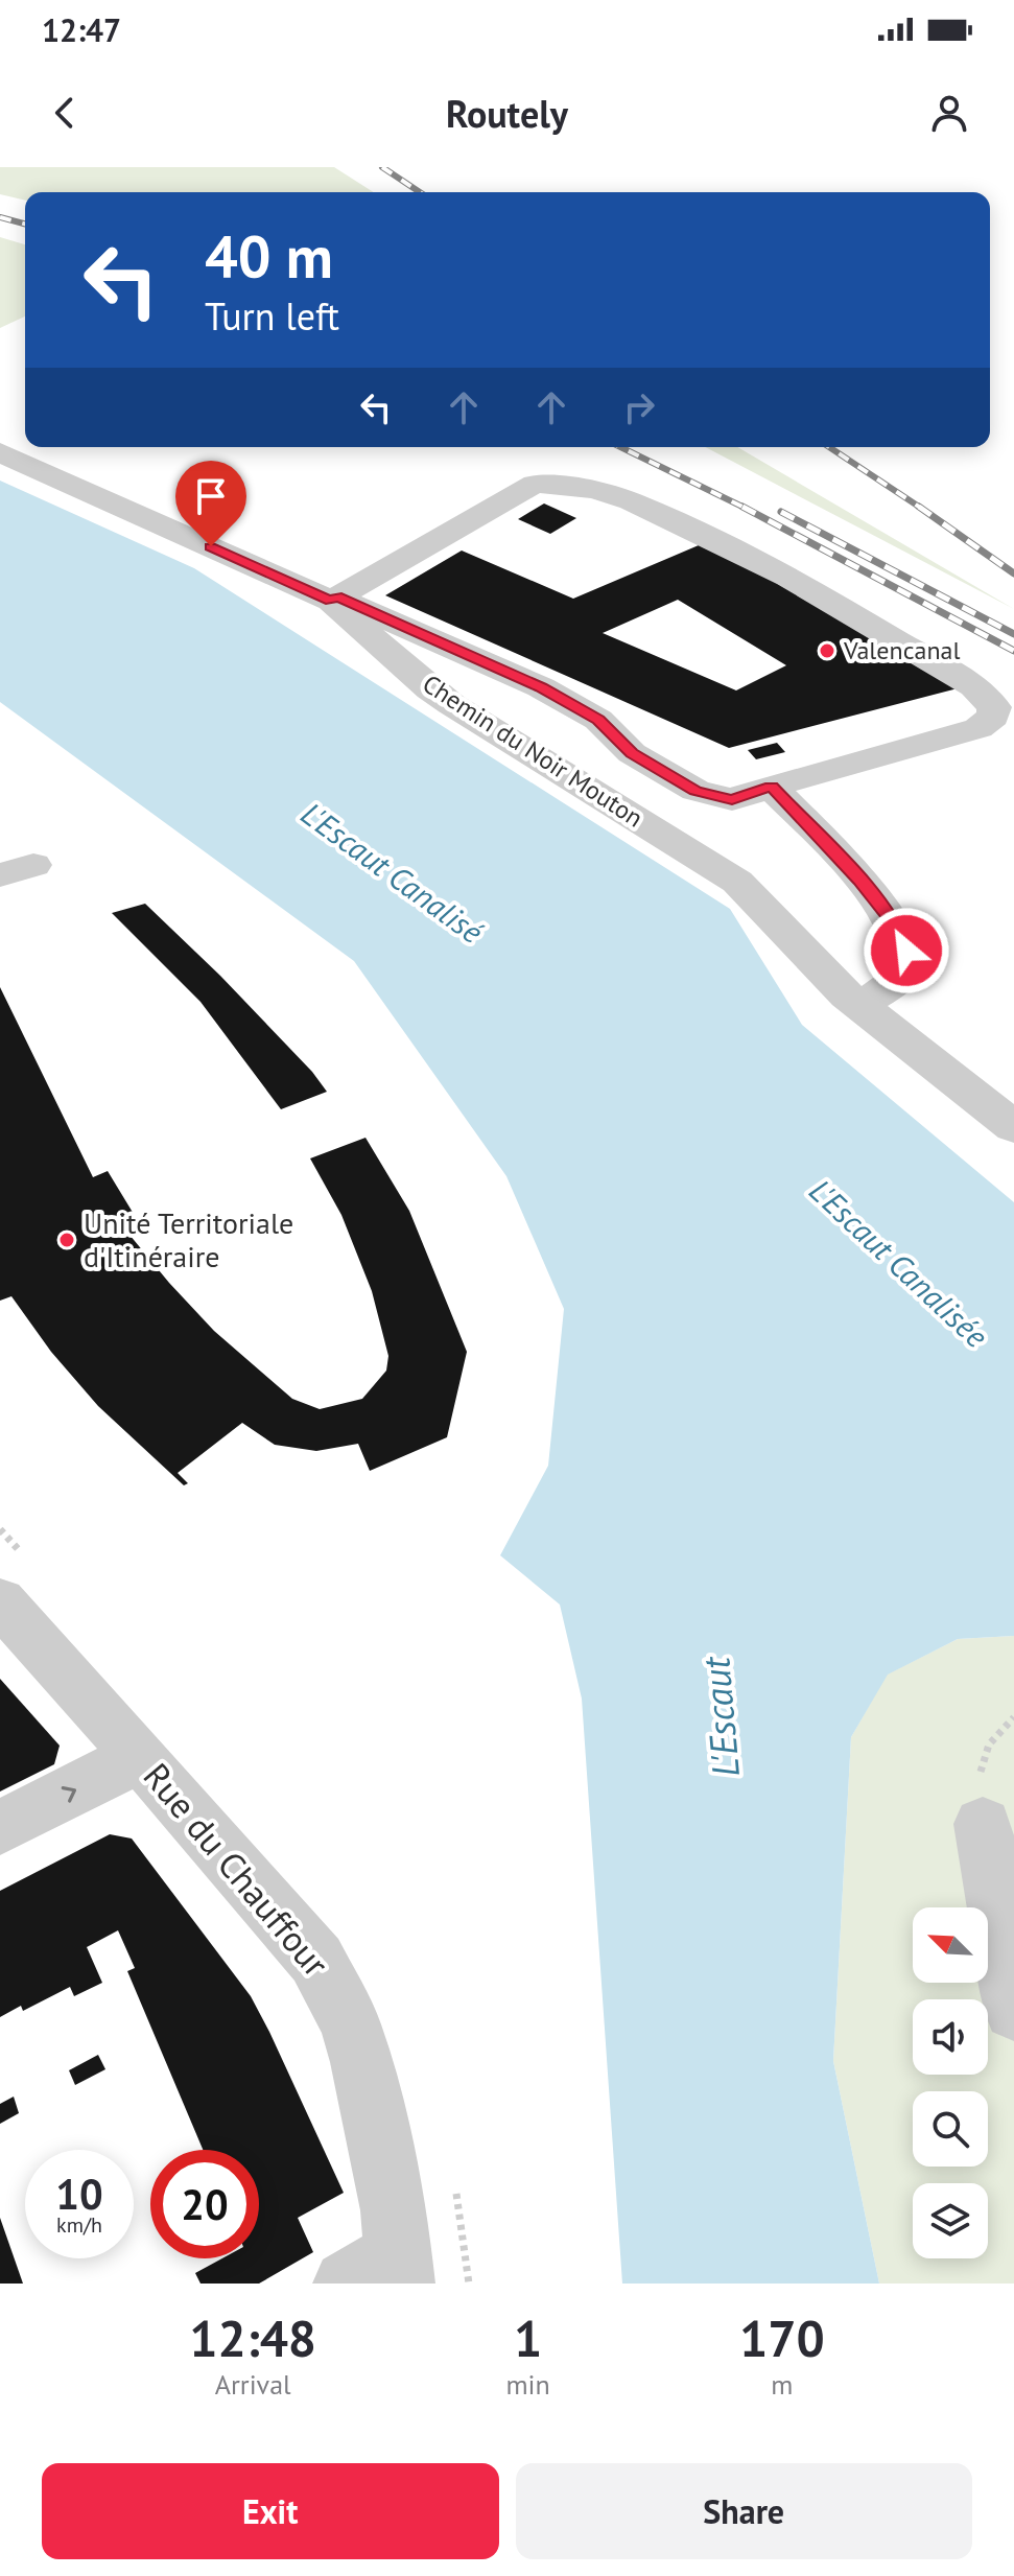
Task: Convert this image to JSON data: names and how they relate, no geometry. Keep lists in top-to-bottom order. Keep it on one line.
{"streets":{"street":["Chemin du Noir Mouton","Rue du Chauffour"]},"water":["L'Escaut Canalisé","L'Escaut Canalisée","L'Escaut"],"places":["Valencanal","Unité Territoriale d'Itinéraire"],"north":"top left","page":{"status":"12:47","header":"Routely","turn":["40 m","Turn left"],"speed":"10 km/h","limit":"20","eta":["12:48","Arrival","1","min","170","m"],"buttons":["Exit","Share"]}}
